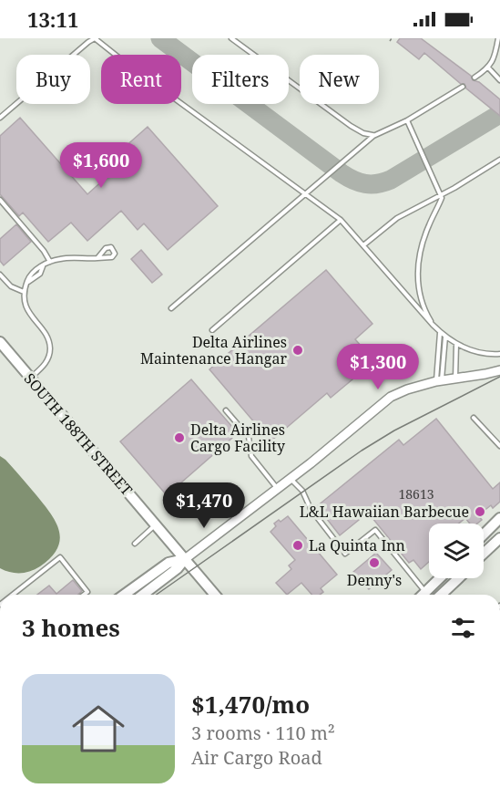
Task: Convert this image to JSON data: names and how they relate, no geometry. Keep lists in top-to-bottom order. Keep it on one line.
{"streets":{"main road":["SOUTH 188TH STREET"]},"places":["Delta Airlines Maintenance Hangar","Delta Airlines Cargo Facility","L&L Hawaiian Barbecue","La Quinta Inn","Denny's"],"house_numbers":["18613"],"page":{"status":"13:11","chip":["Buy","Rent","Filters","New"],"price":["$1,600","$1,300","$1,470"],"heading":"3 homes","list":[{"name":"$1,470/mo","note":"3 rooms · 110 m² · Air Cargo Road"}]}}
